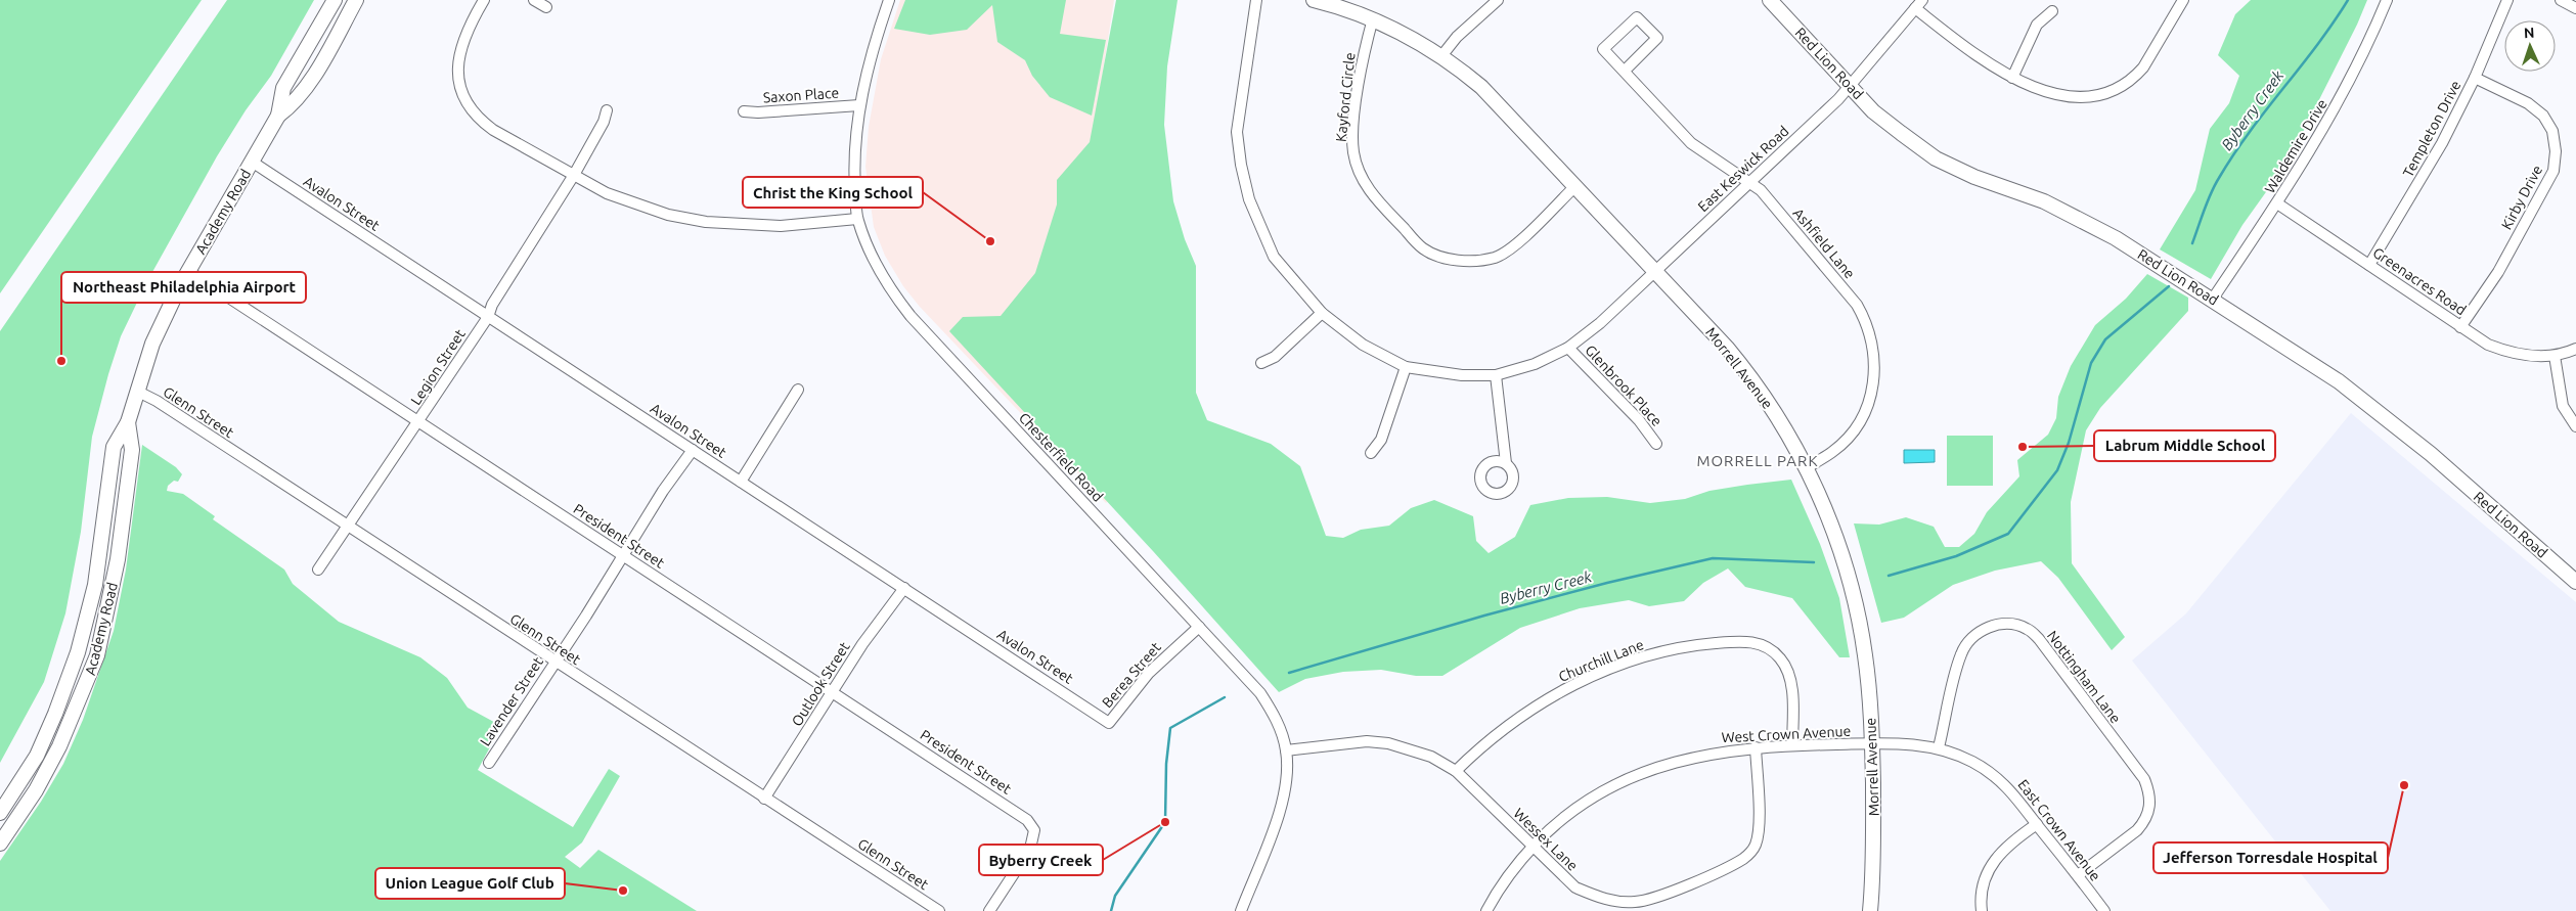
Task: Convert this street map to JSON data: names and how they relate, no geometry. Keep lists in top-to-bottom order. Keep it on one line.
{"streets":{"street":["Red Lion Road","Saxon Place","Kayford Circle","Templeton Drive","Waldemire Drive","East Keswick Road","Kirby Drive","Avalon Street","Academy Road","Ashfield Lane","Greenacres Road","Legion Street","Morrell Avenue","Glenbrook Place","Glenn Street","Chesterfield Road","President Street","Churchill Lane","Berea Street","Nottingham Lane","Outlook Street","Lavender Street","West Crown Avenue","East Crown Avenue","Wessex Lane"]},"crossings":[["Red Lion Road","Waldemire Drive"],["Red Lion Road","East Keswick Road"],["Saxon Place","Chesterfield Road"],["Kayford Circle","Morrell Avenue"],["Templeton Drive","Kirby Drive"],["Templeton Drive","Greenacres Road"],["Waldemire Drive","Greenacres Road"],["East Keswick Road","Ashfield Lane"],["East Keswick Road","Morrell Avenue"],["East Keswick Road","Glenbrook Place"],["Kirby Drive","Greenacres Road"],["Avalon Street","Academy Road"],["Avalon Street","Legion Street"],["Avalon Street","Berea Street"],["Avalon Street","Outlook Street"],["Avalon Street","Lavender Street"],["Academy Road","Glenn Street"],["Academy Road","President Street"],["Ashfield Lane","Morrell Avenue"],["Legion Street","Glenn Street"],["Legion Street","President Street"],["Morrell Avenue","West Crown Avenue"],["Morrell Avenue","East Crown Avenue"],["Glenn Street","Outlook Street"],["Glenn Street","Lavender Street"],["Chesterfield Road","Berea Street"],["Chesterfield Road","Wessex Lane"],["President Street","Outlook Street"],["President Street","Lavender Street"],["Churchill Lane","West Crown Avenue"],["Churchill Lane","Wessex Lane"],["Nottingham Lane","East Crown Avenue"],["West Crown Avenue","East Crown Avenue"],["West Crown Avenue","Wessex Lane"]],"districts":["MORRELL PARK"],"water":["Byberry Creek"],"places":["Christ the King School","Northeast Philadelphia Airport","Labrum Middle School","Jefferson Torresdale Hospital","Byberry Creek","Union League Golf Club"],"north":"top"}
